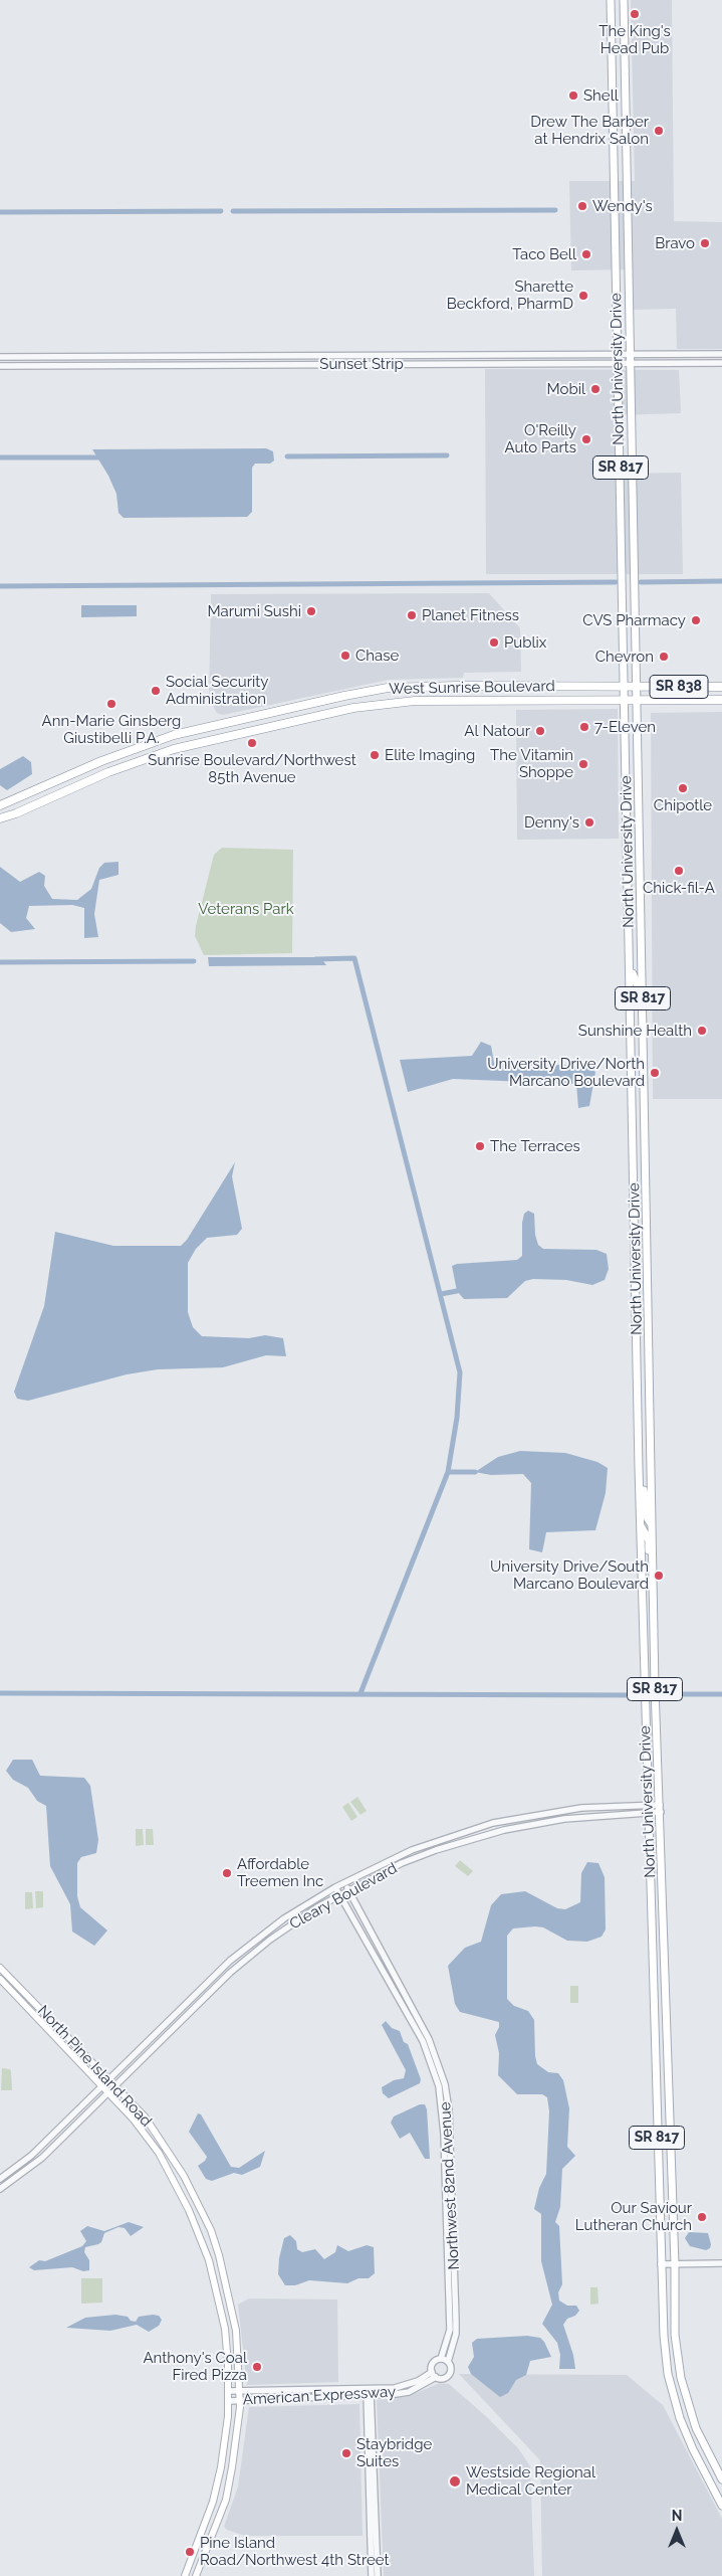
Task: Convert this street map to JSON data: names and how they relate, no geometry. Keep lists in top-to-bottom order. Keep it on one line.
{"streets":{"highway":["SR 838","West Sunrise Boulevard"],"main road":["North University Drive","SR 817","North Pine Island Road"],"street":["Sunset Strip","Cleary Boulevard","Northwest 82nd Avenue","American Expressway"]},"crossings":[["Sunset Strip","North University Drive"],["North University Drive","West Sunrise Boulevard"],["North University Drive","Cleary Boulevard"],["Cleary Boulevard","North Pine Island Road"],["Cleary Boulevard","Northwest 82nd Avenue"],["North Pine Island Road","American Expressway"],["Northwest 82nd Avenue","American Expressway"]],"parks":["Veterans Park"],"places":["The King's Head Pub","Shell","Drew The Barber at Hendrix Salon","Wendy's","Bravo","Taco Bell","Sharette Beckford, PharmD","Mobil","O'Reilly Auto Parts","Marumi Sushi","Planet Fitness","CVS Pharmacy","Publix","Chase","Chevron","Social Security Administration","Ann-Marie Ginsberg Giustibelli P.A.","7-Eleven","Al Natour","Sunrise Boulevard/Northwest 85th Avenue","Elite Imaging","The Vitamin Shoppe","Chipotle","Denny's","Chick-fil-A","Sunshine Health","University Drive/North Marcano Boulevard","The Terraces","University Drive/South Marcano Boulevard","Affordable Treemen Inc","Our Saviour Lutheran Church","Anthony's Coal Fired Pizza","Staybridge Suites","Westside Regional Medical Center","Pine Island Road/Northwest 4th Street"],"north":"top"}
